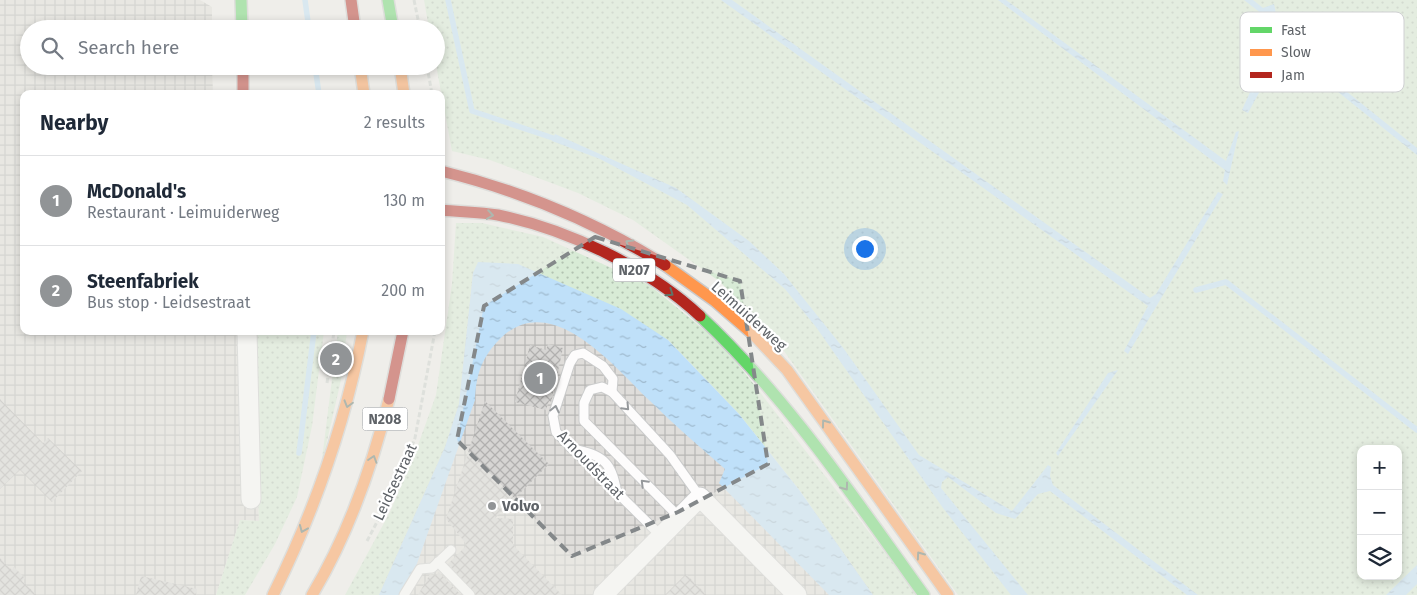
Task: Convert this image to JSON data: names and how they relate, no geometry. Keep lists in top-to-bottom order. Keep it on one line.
{"streets":{"main road":["N207","Leimuiderweg","N208","Leidsestraat"],"street":["Arnoudstraat"]},"places":["Volvo"],"legend":["Fast","Slow","Jam"],"page":{"search":"Search here","heading":["Nearby","2 results"],"list":[{"mark":"1","name":"McDonald's","note":"Restaurant · Leimuiderweg","value":"130 m"},{"mark":"2","name":"Steenfabriek","note":"Bus stop · Leidsestraat","value":"200 m"}],"pins":["2","1"],"map_buttons":["+","−"]}}
